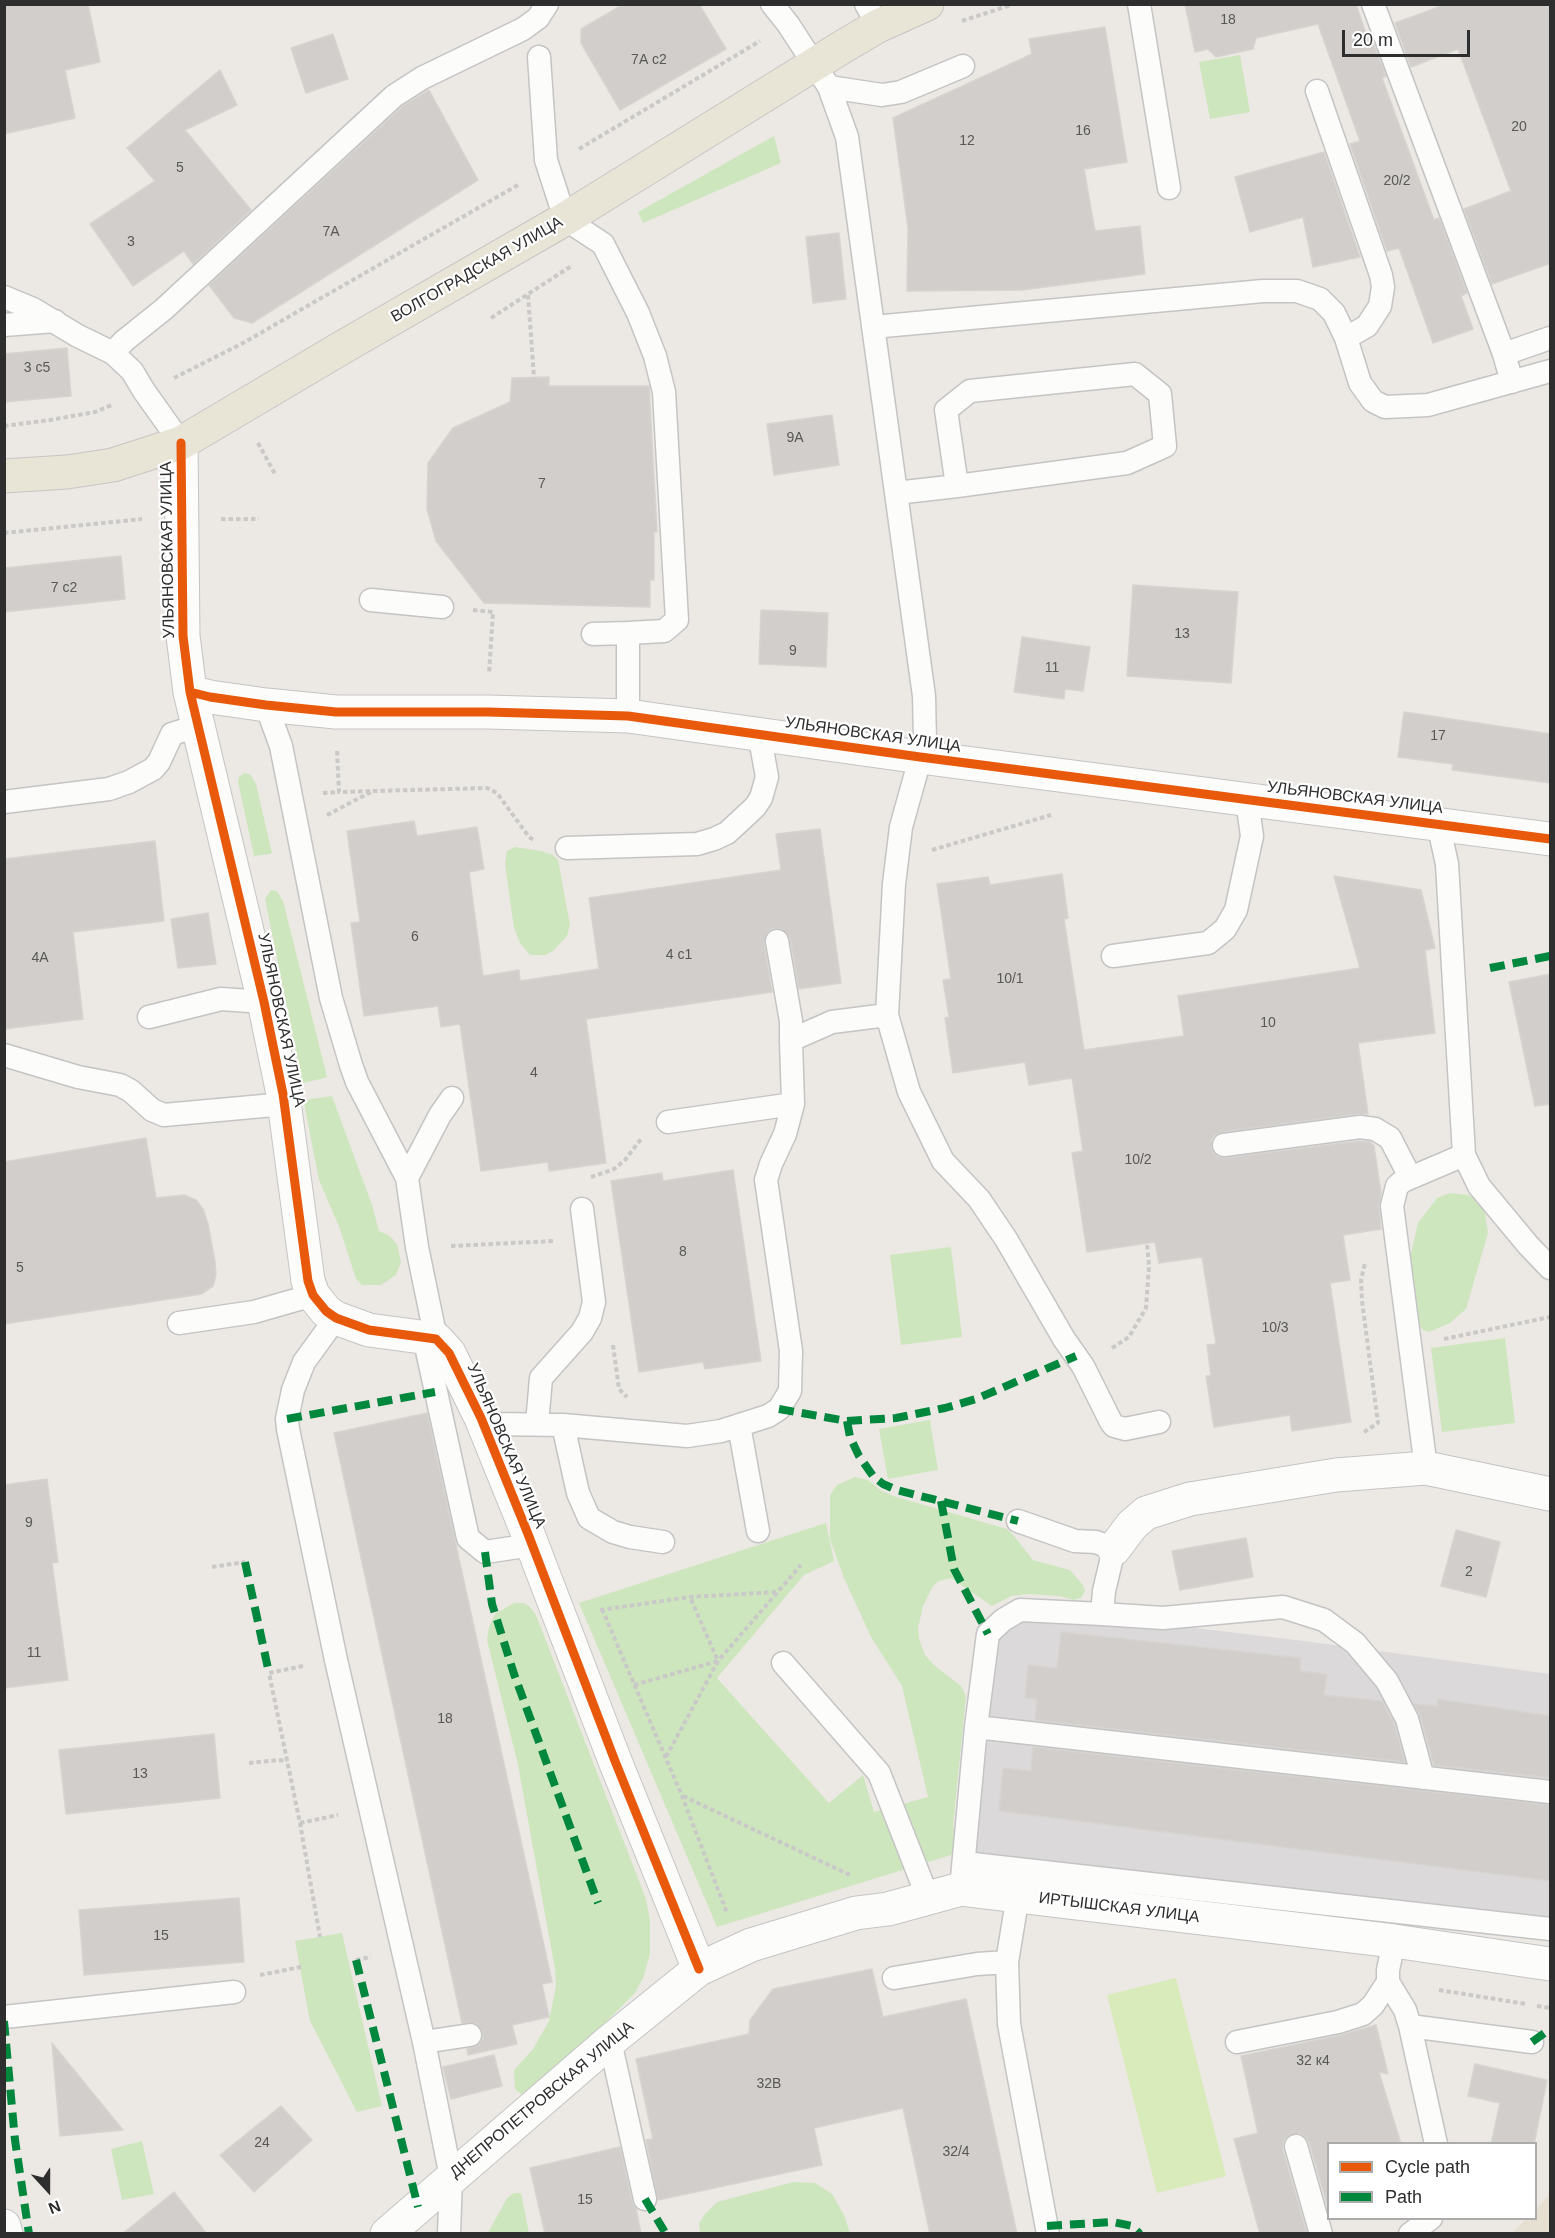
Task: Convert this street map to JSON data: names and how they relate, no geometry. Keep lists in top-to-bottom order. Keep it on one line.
{"streets":{"main road":["ВОЛГОГРАДСКАЯ УЛИЦА"],"street":["УЛЬЯНОВСКАЯ УЛИЦА","ИРТЫШСКАЯ УЛИЦА","ДНЕПРОПЕТРОВСКАЯ УЛИЦА"]},"crossings":[["ВОЛГОГРАДСКАЯ УЛИЦА","УЛЬЯНОВСКАЯ УЛИЦА"],["УЛЬЯНОВСКАЯ УЛИЦА","ИРТЫШСКАЯ УЛИЦА"],["УЛЬЯНОВСКАЯ УЛИЦА","ДНЕПРОПЕТРОВСКАЯ УЛИЦА"],["ИРТЫШСКАЯ УЛИЦА","ДНЕПРОПЕТРОВСКАЯ УЛИЦА"]],"house_numbers":["18","7А с2","20","16","12","5","20/2","7А","3","3 с5","9А","7","7 с2","13","9","11","17","6","4 с1","4А","10/1","10","4","10/2","8","5","10/3","9","2","11","18","13","15","32 к4","32В","24","32/4","15"],"legend":["Cycle path","Path"],"scale_bar":"20 m","north":"bottom"}
